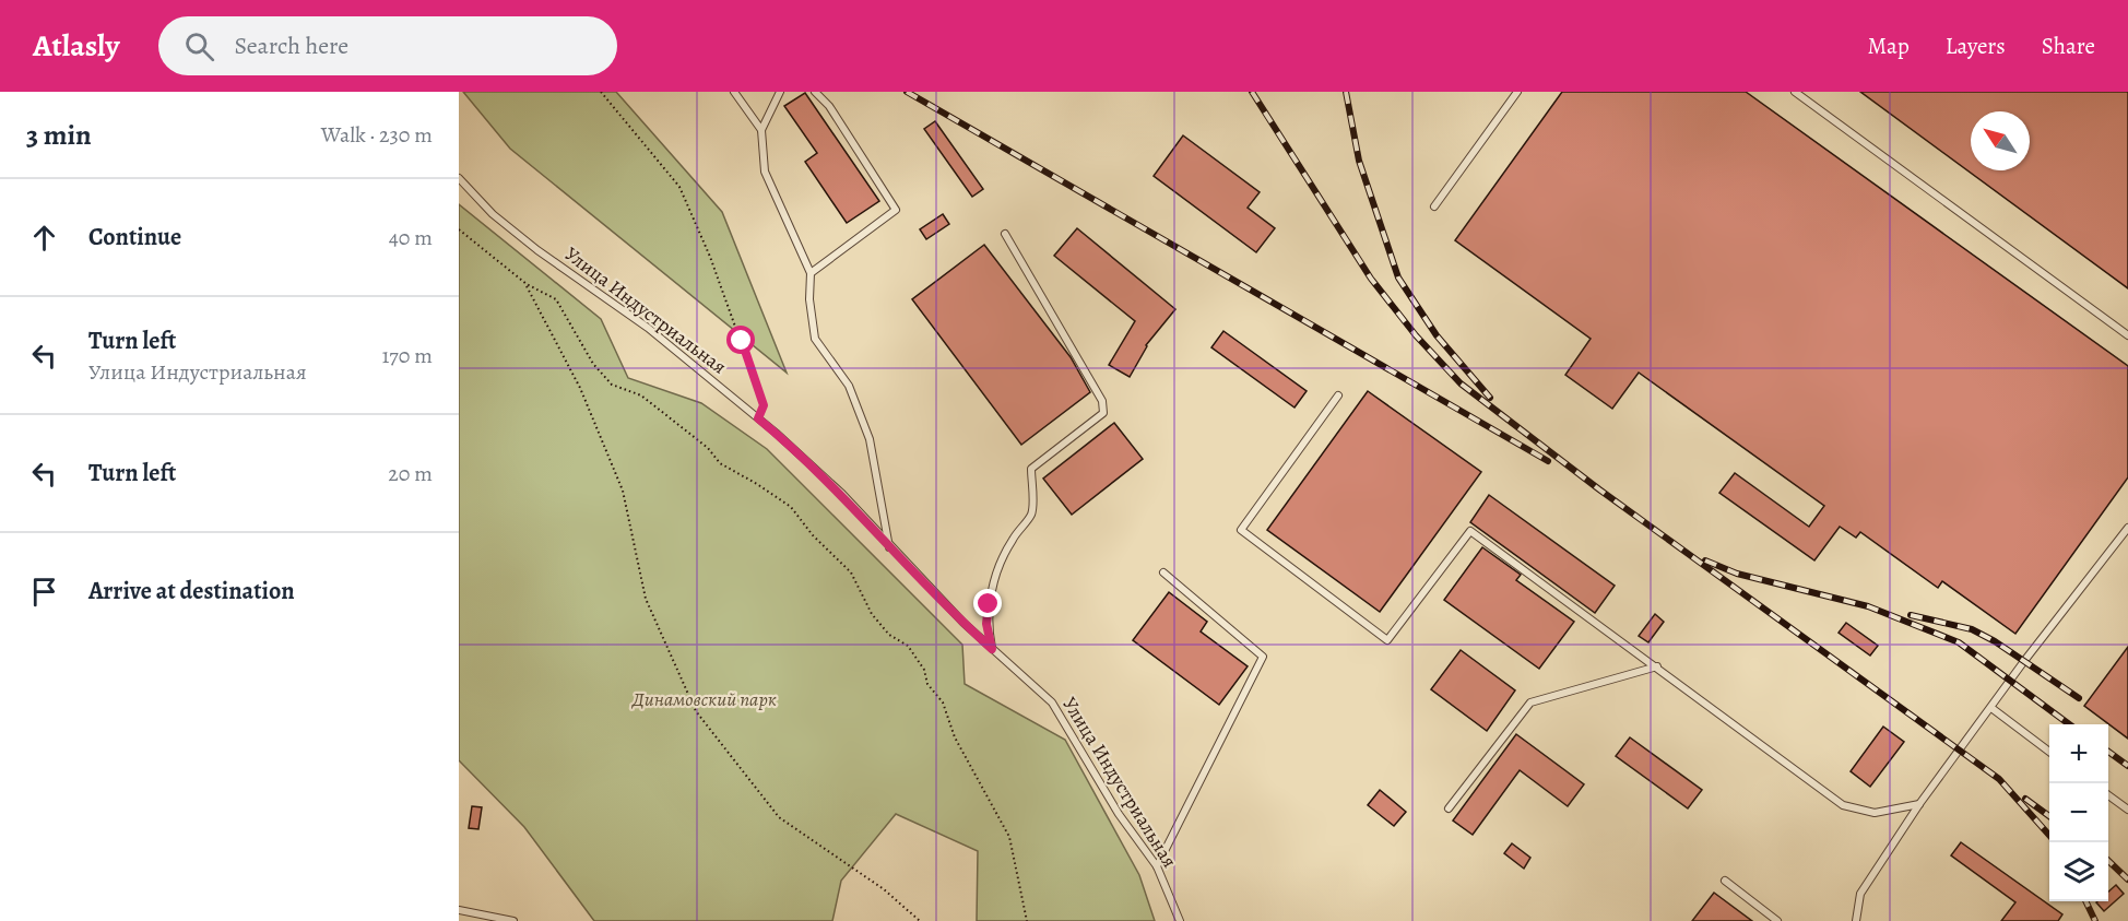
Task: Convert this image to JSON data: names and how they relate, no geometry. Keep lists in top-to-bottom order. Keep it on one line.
{"streets":{"lane":["Улица Индустриальная"]},"parks":["Динамовский парк"],"north":"top left","page":{"header":"Atlasly","search":"Search here","nav":["Map","Layers","Share"],"heading":["3 min","Walk · 230 m"],"list":[["Continue","40 m"],["Turn left","Улица Индустриальная","170 m"],["Turn left","20 m"],"Arrive at destination"],"map_buttons":["+","−"]}}
